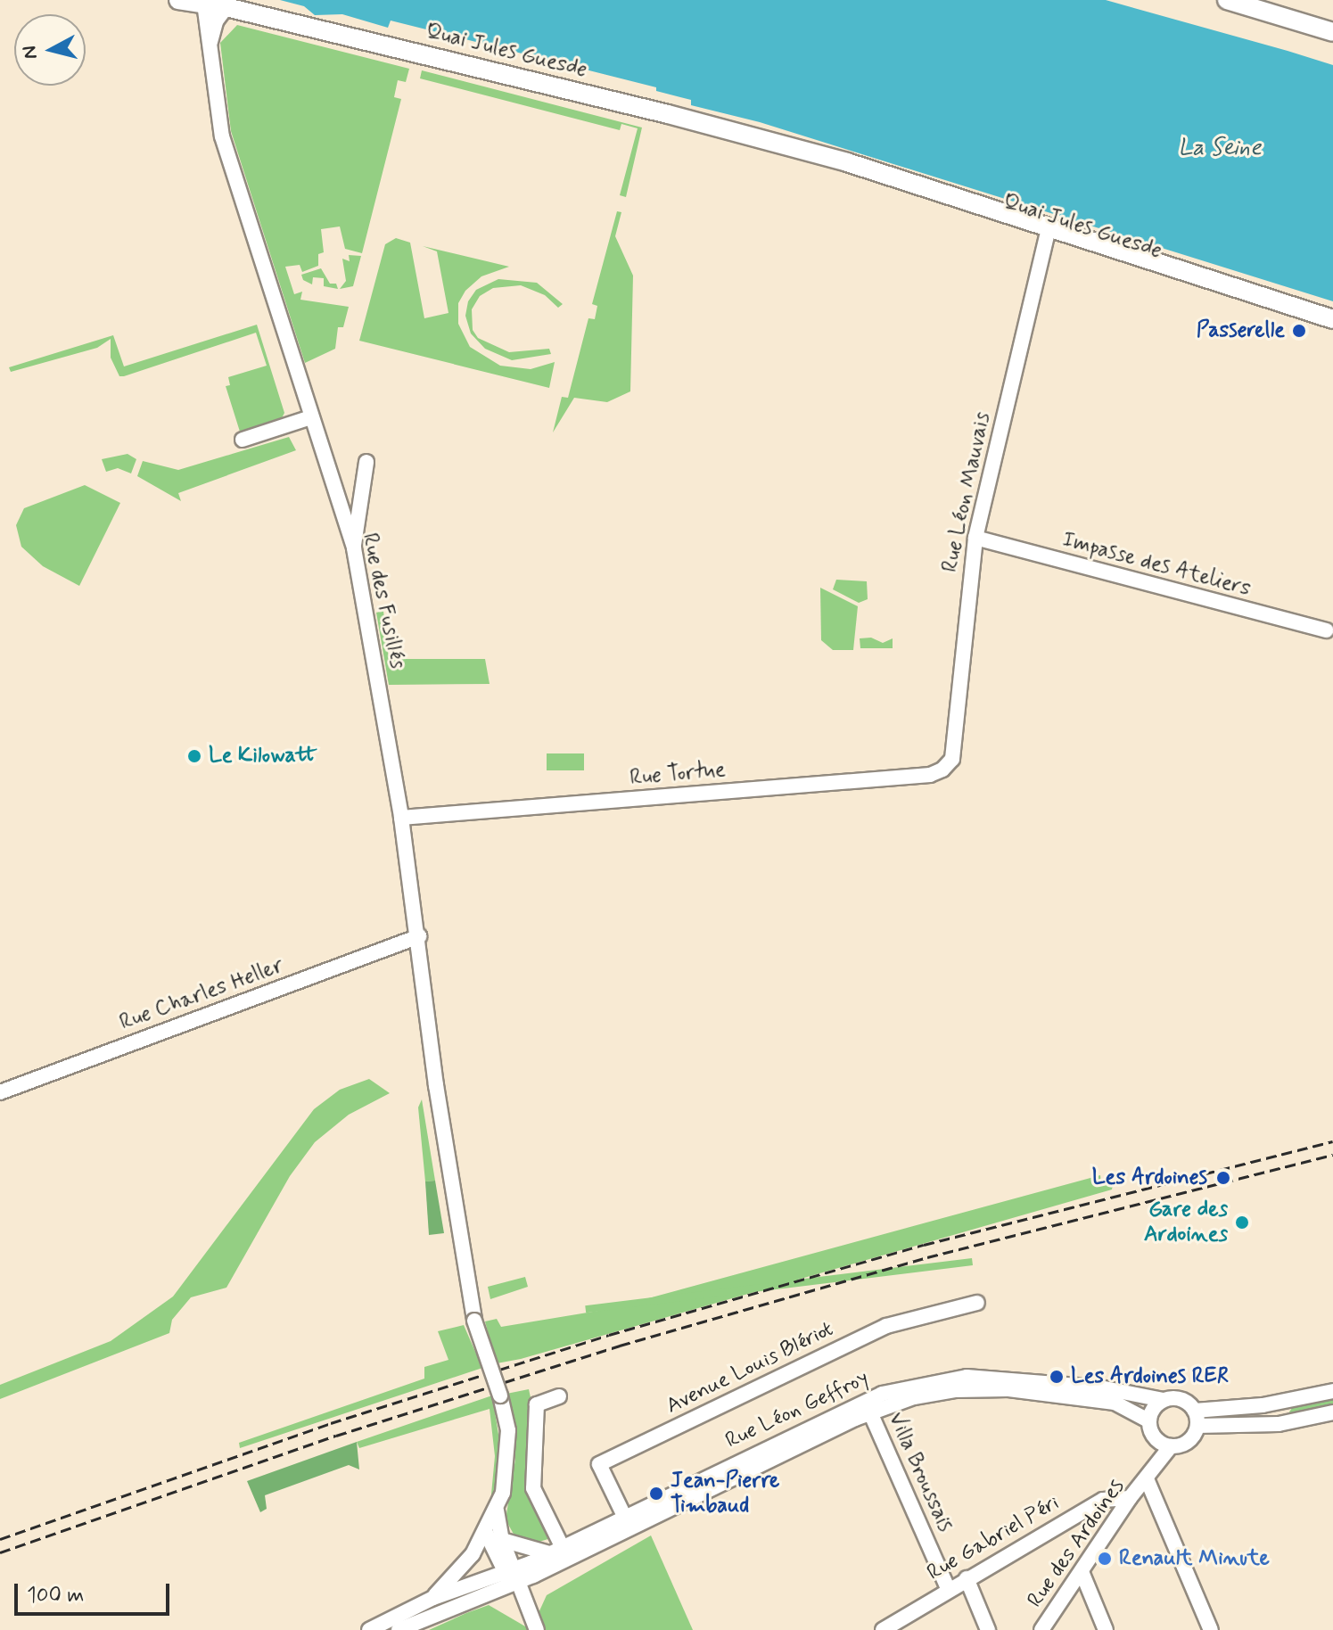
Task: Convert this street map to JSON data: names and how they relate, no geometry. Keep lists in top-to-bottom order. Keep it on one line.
{"streets":{"main road":["Quai Jules Guesde"],"street":["Rue Léon Mauvais","Impasse des Ateliers","Rue des Fusillés","Rue Tortue","Rue Charles Heller","Avenue Louis Blériot","Rue Léon Geffroy","Villa Broussais","Rue Gabriel Péri","Rue des Ardoines"]},"crossings":[["Quai Jules Guesde","Rue Léon Mauvais"],["Quai Jules Guesde","Rue des Fusillés"],["Rue Léon Mauvais","Impasse des Ateliers"],["Rue Léon Mauvais","Rue Tortue"],["Rue des Fusillés","Rue Tortue"],["Rue des Fusillés","Rue Charles Heller"],["Avenue Louis Blériot","Rue Léon Geffroy"],["Rue Léon Geffroy","Villa Broussais"],["Rue Léon Geffroy","Rue des Ardoines"],["Villa Broussais","Rue Gabriel Péri"],["Rue Gabriel Péri","Rue des Ardoines"]],"water":["La Seine"],"places":["Passerelle","Le Kilowatt","Les Ardoines","Gare des Ardoines","Les Ardoines RER","Jean-Pierre Timbaud","Renault Minute"],"scale_bar":"100 m","north":"left"}
